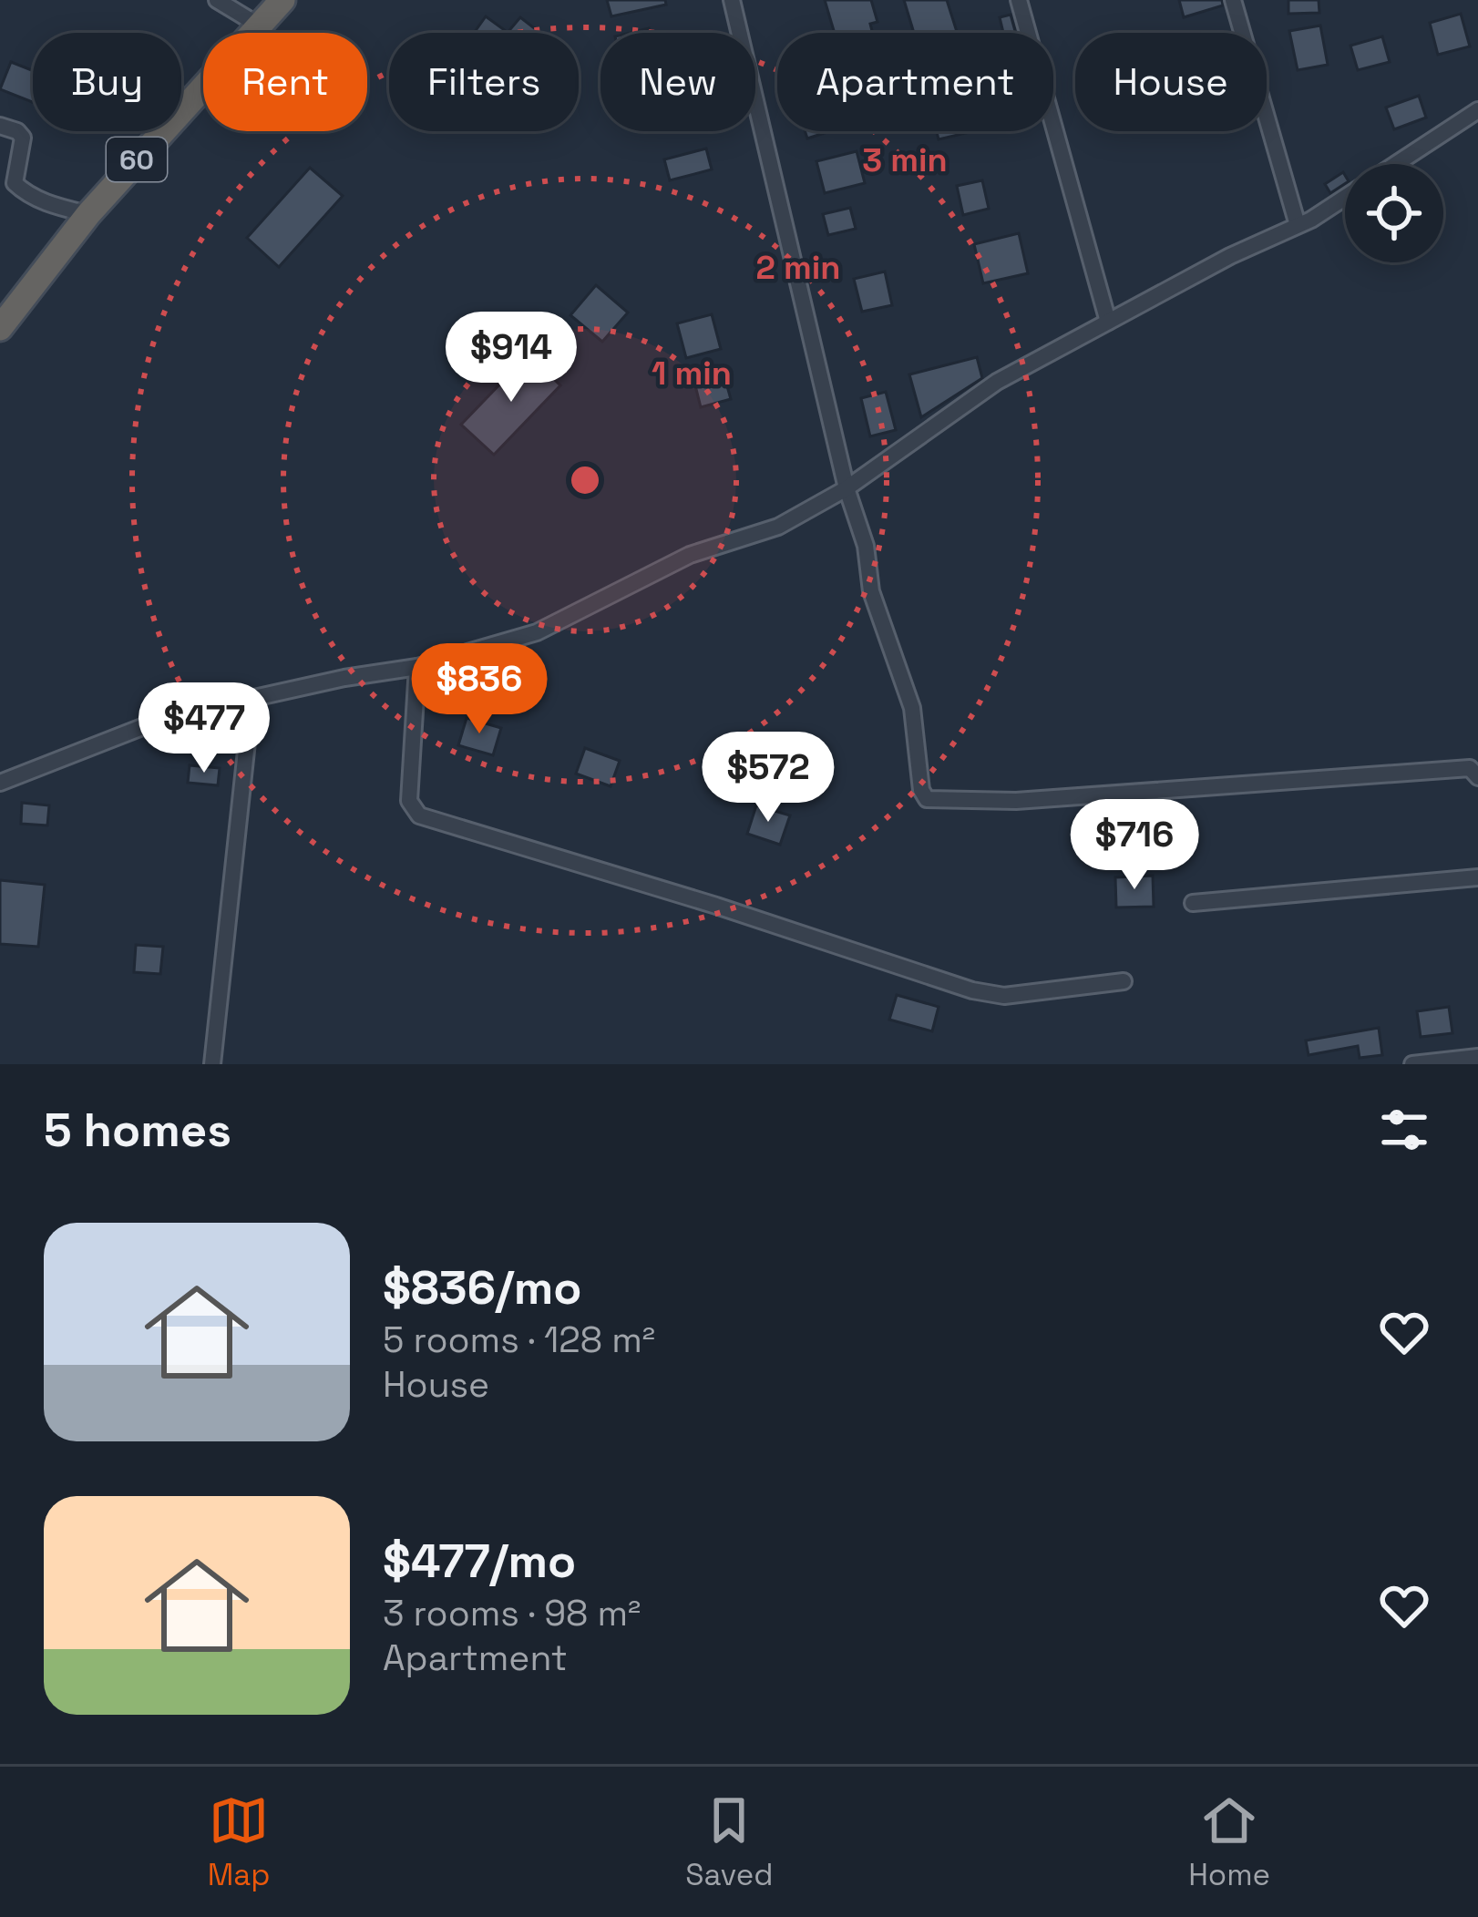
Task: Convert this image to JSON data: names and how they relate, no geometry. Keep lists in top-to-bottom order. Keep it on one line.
{"streets":{"highway":["60"]},"page":{"chip":["Buy","Rent","Filters","New","Apartment","House"],"price":["$914","$836","$477","$572","$716"],"heading":"5 homes","list":[{"name":"$836/mo","note":"5 rooms · 128 m² · House"},{"name":"$477/mo","note":"3 rooms · 98 m² · Apartment"}],"tabs":["Map","Saved","Home"]},"rings":["3 min","2 min","1 min"]}
